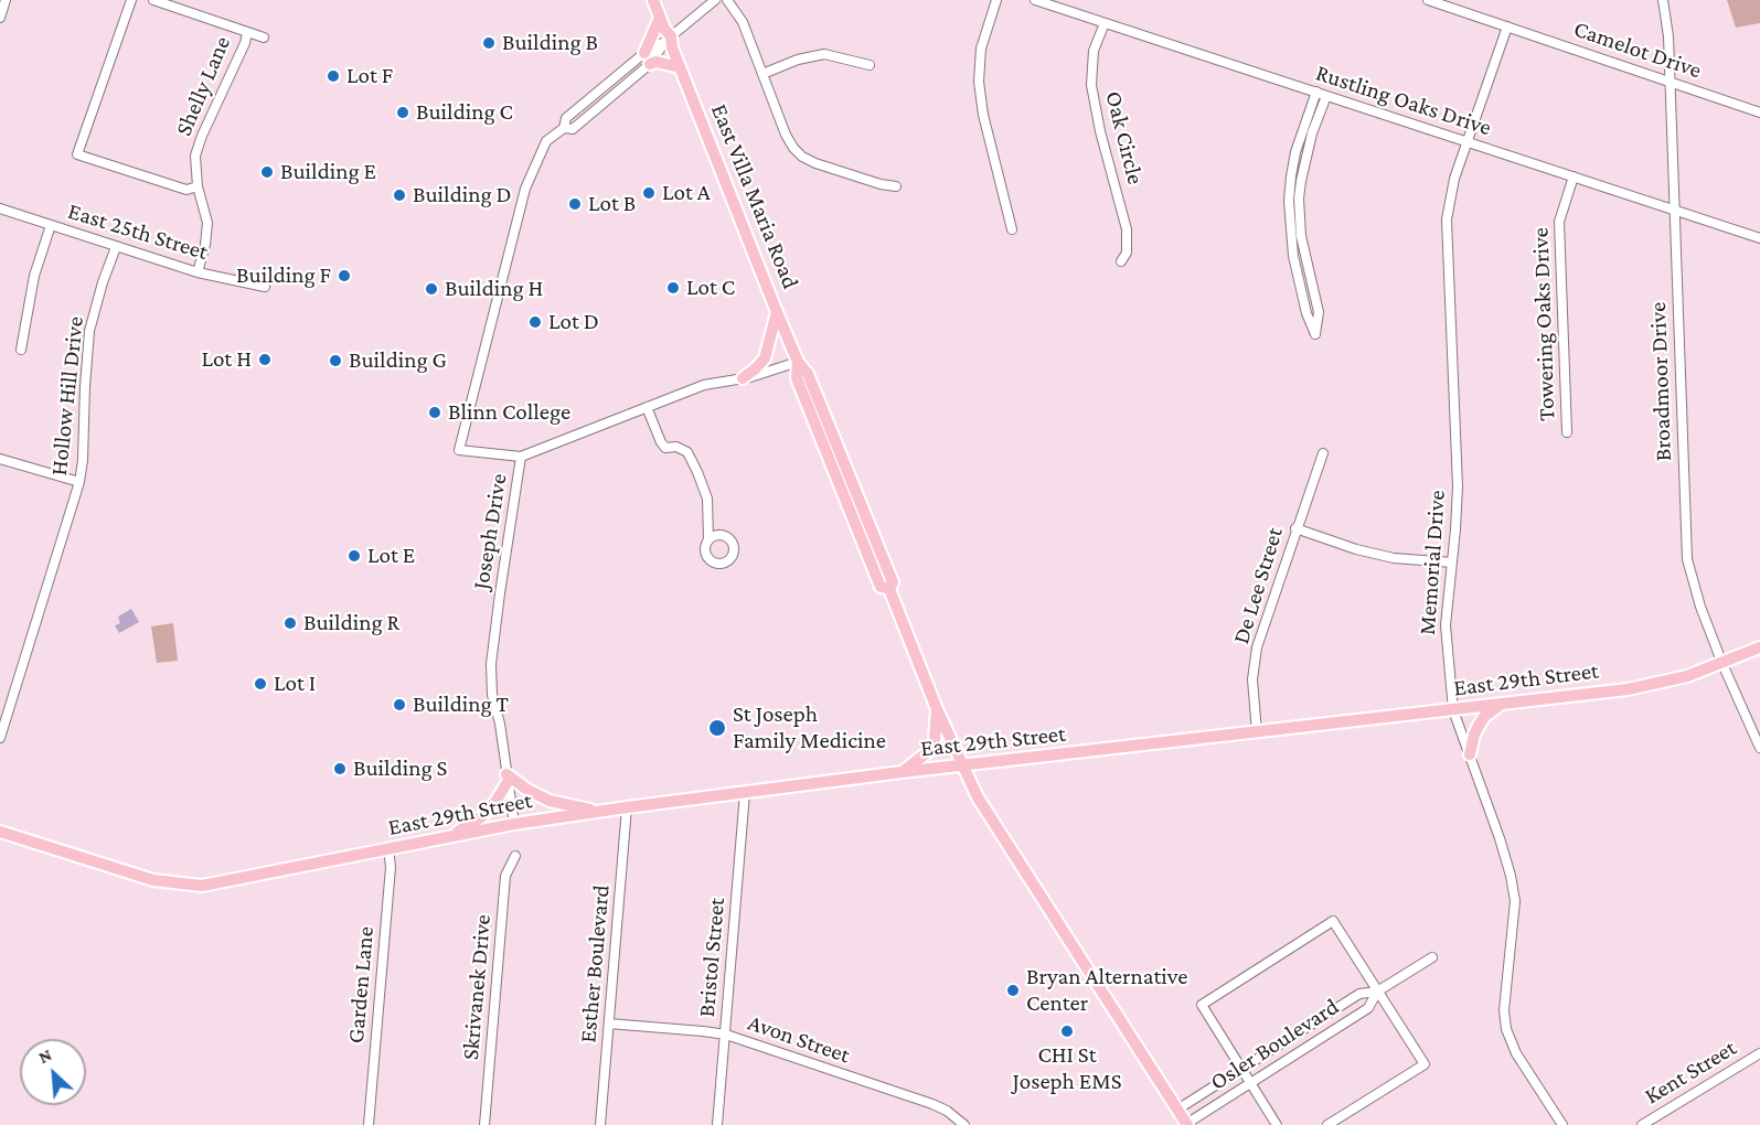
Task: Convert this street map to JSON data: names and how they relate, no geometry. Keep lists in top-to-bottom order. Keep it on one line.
{"streets":{"main road":["East Villa Maria Road","East 29th Street"],"street":["Camelot Drive","Shelly Lane","Rustling Oaks Drive","Oak Circle","East 25th Street","Towering Oaks Drive","Broadmoor Drive","Hollow Hill Drive","Joseph Drive","Memorial Drive","De Lee Street","Bristol Street","Esther Boulevard","Garden Lane","Skrivanek Drive","Avon Street","Osler Boulevard","Kent Street"]},"crossings":[["Camelot Drive","Broadmoor Drive"],["Camelot Drive","Memorial Drive"],["Shelly Lane","East 25th Street"],["Rustling Oaks Drive","Oak Circle"],["Rustling Oaks Drive","Towering Oaks Drive"],["Rustling Oaks Drive","Broadmoor Drive"],["Rustling Oaks Drive","Memorial Drive"],["East Villa Maria Road","Joseph Drive"],["East Villa Maria Road","East 29th Street"],["East Villa Maria Road","Osler Boulevard"],["East 25th Street","Hollow Hill Drive"],["Broadmoor Drive","East 29th Street"],["Joseph Drive","East 29th Street"],["Memorial Drive","East 29th Street"],["De Lee Street","East 29th Street"],["East 29th Street","Bristol Street"],["East 29th Street","Esther Boulevard"],["East 29th Street","Garden Lane"],["Bristol Street","Avon Street"],["Esther Boulevard","Avon Street"]],"places":["Building B","Lot F","Building C","Building E","Lot A","Building D","Lot B","Building F","Lot C","Building H","Lot D","Lot H","Building G","Blinn College","Lot E","Building R","Lot I","Building T","St Joseph Family Medicine","Building S","Bryan Alternative Center","CHI St Joseph EMS"],"north":"top left"}
